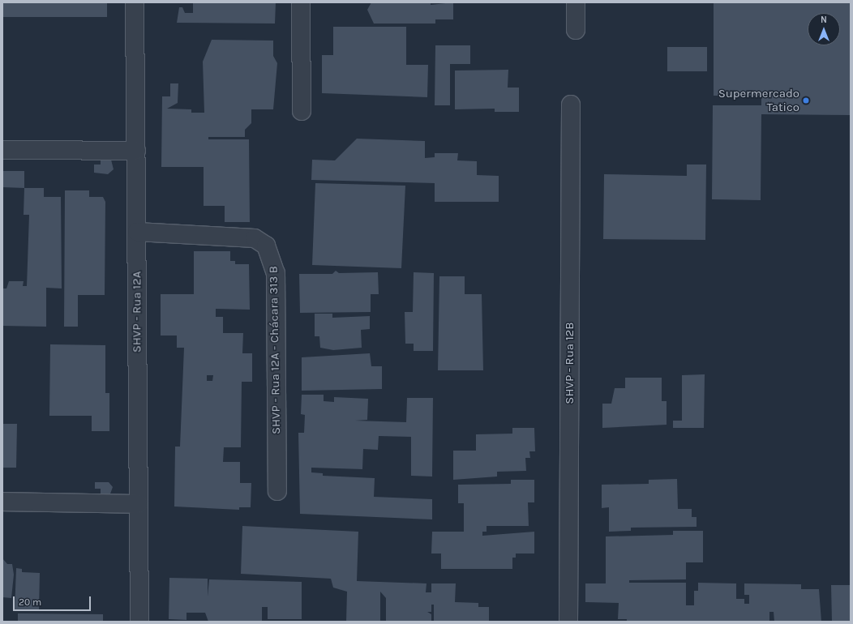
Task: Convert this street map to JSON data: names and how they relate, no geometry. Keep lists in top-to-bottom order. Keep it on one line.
{"streets":{"street":["SHVP - Rua 12A","SHVP - Rua 12A - Chácara 313 B","SHVP - Rua 12B"]},"crossings":[["SHVP - Rua 12A","SHVP - Rua 12A - Chácara 313 B"]],"places":["Supermercado Tatico"],"scale_bar":"20 m","north":"top"}
